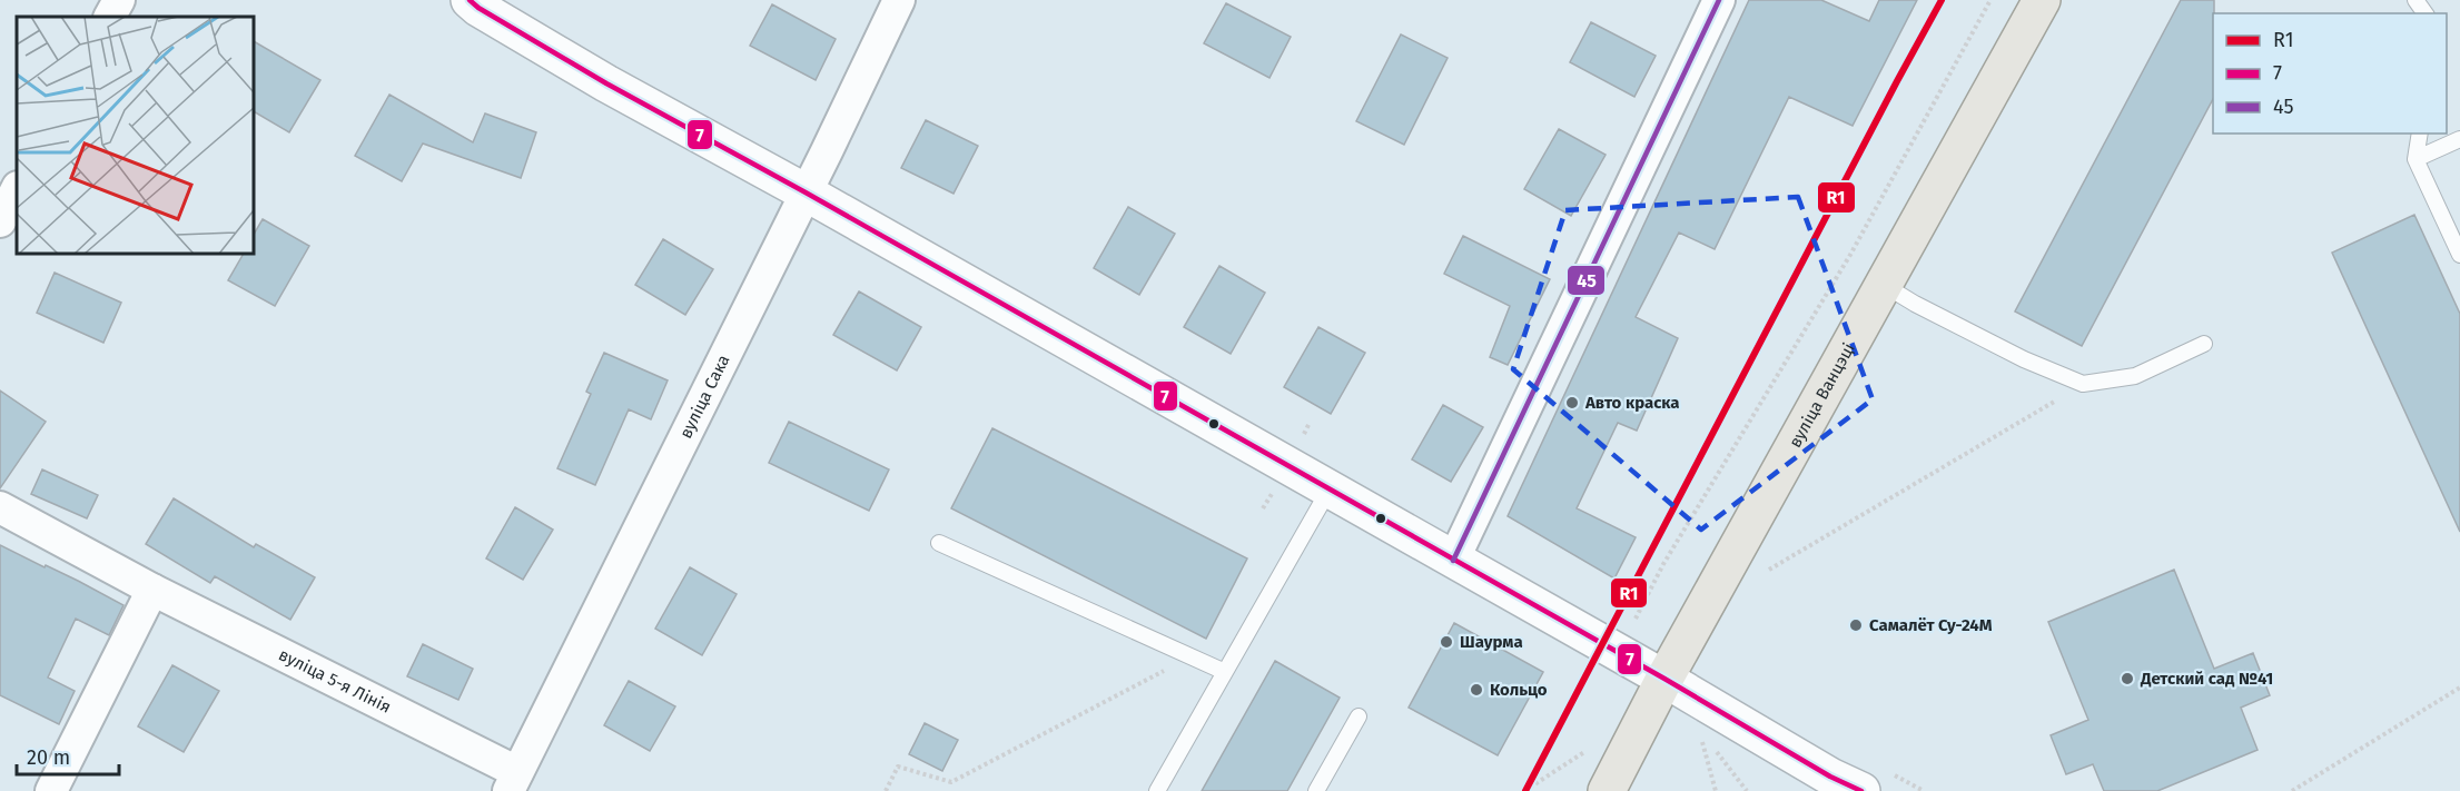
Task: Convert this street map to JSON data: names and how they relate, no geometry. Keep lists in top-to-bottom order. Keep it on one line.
{"streets":{"main road":["вуліца Ванцэці"],"street":["вуліца Сака","вуліца 5-я Лінія"]},"crossings":[["вуліца Сака","вуліца 5-я Лінія"]],"places":["Авто краска","Самалёт Су-24М","Шаурма","Детский сад №41","Кольцо"],"lines":["transit line R1","transit line 7","transit line 45"],"legend":["R1","7","45"],"scale_bar":"20 m"}
